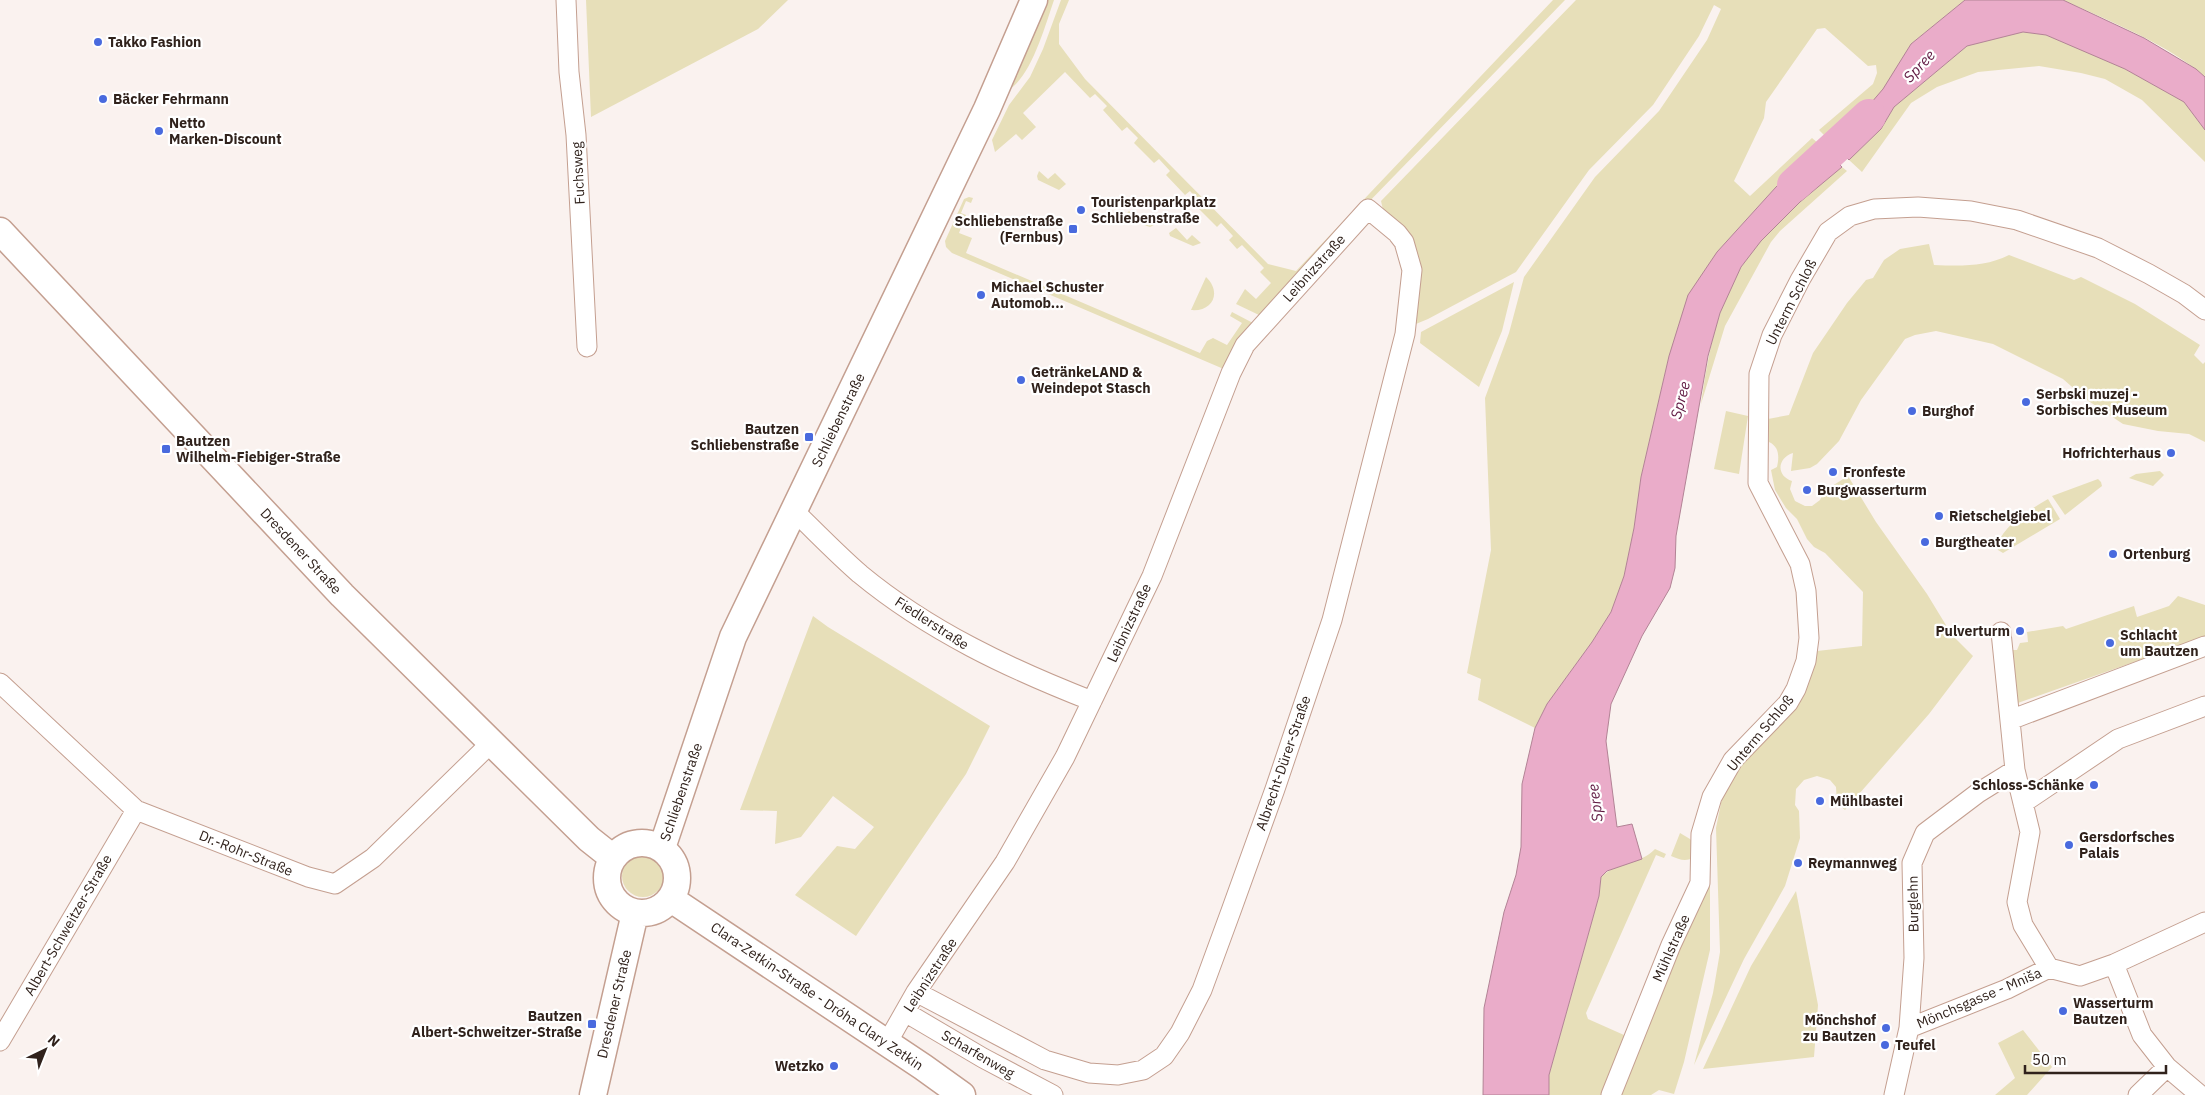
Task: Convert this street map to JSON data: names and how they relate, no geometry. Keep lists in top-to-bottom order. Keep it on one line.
{"streets":{"main road":["Schliebenstraße","Dresdener Straße","Clara-Zetkin-Straße - Dróha Clary Zetkin"],"street":["Fuchsweg","Leibnizstraße","Unterm Schloß","Fiedlerstraße","Albrecht-Dürer-Straße","Dr.-Rohr-Straße","Burglehn","Albert-Schweitzer-Straße","Mühlstraße","Mönchsgasse - Mniša","Scharfenweg"]},"crossings":[["Leibnizstraße","Fiedlerstraße"],["Leibnizstraße","Albrecht-Dürer-Straße"],["Leibnizstraße","Clara-Zetkin-Straße - Dróha Clary Zetkin"],["Leibnizstraße","Scharfenweg"],["Unterm Schloß","Mühlstraße"],["Schliebenstraße","Dresdener Straße"],["Schliebenstraße","Fiedlerstraße"],["Schliebenstraße","Clara-Zetkin-Straße - Dróha Clary Zetkin"],["Dresdener Straße","Dr.-Rohr-Straße"],["Dresdener Straße","Clara-Zetkin-Straße - Dróha Clary Zetkin"],["Dr.-Rohr-Straße","Albert-Schweitzer-Straße"],["Burglehn","Mönchsgasse - Mniša"]],"water":["Spree"],"places":{"other":["Takko Fashion","Bäcker Fehrmann","Netto Marken-Discount","Touristenparkplatz Schliebenstraße","Michael Schuster Automob...","GetränkeLAND & Weindepot Stasch","Serbski muzej - Sorbisches Museum","Burghof","Hofrichterhaus","Fronfeste","Burgwasserturm","Rietschelgiebel","Burgtheater","Ortenburg","Pulverturm","Schlacht um Bautzen","Schloss-Schänke","Mühlbastei","Gersdorfsches Palais","Reymannweg","Wasserturm Bautzen","Mönchshof zu Bautzen","Teufel","Wetzko"],"transit":["Schliebenstraße (Fernbus)","Bautzen Schliebenstraße","Bautzen Wilhelm-Fiebiger-Straße","Bautzen Albert-Schweitzer-Straße"]},"scale_bar":"50 m","north":"top right"}
